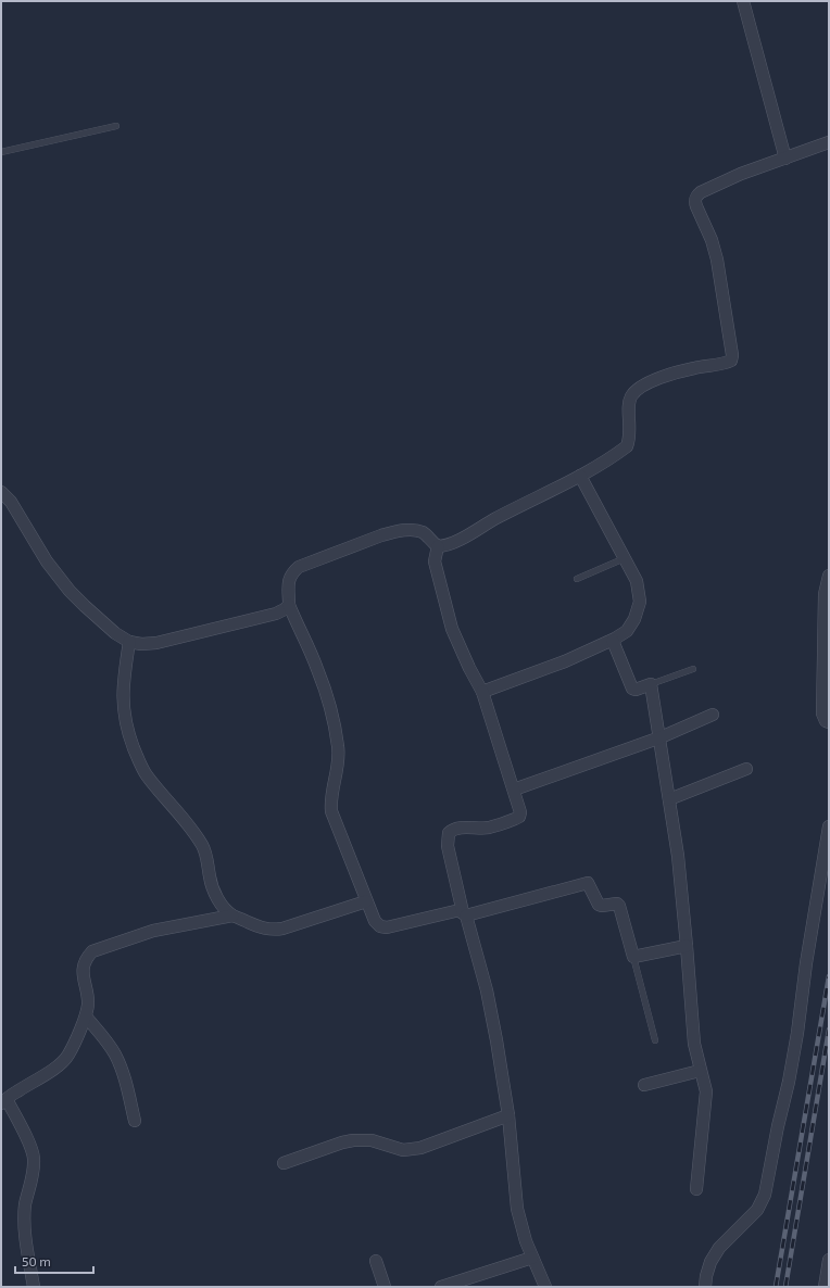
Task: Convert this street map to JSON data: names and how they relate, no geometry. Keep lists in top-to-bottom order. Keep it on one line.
{"scale_bar":"50 m"}
